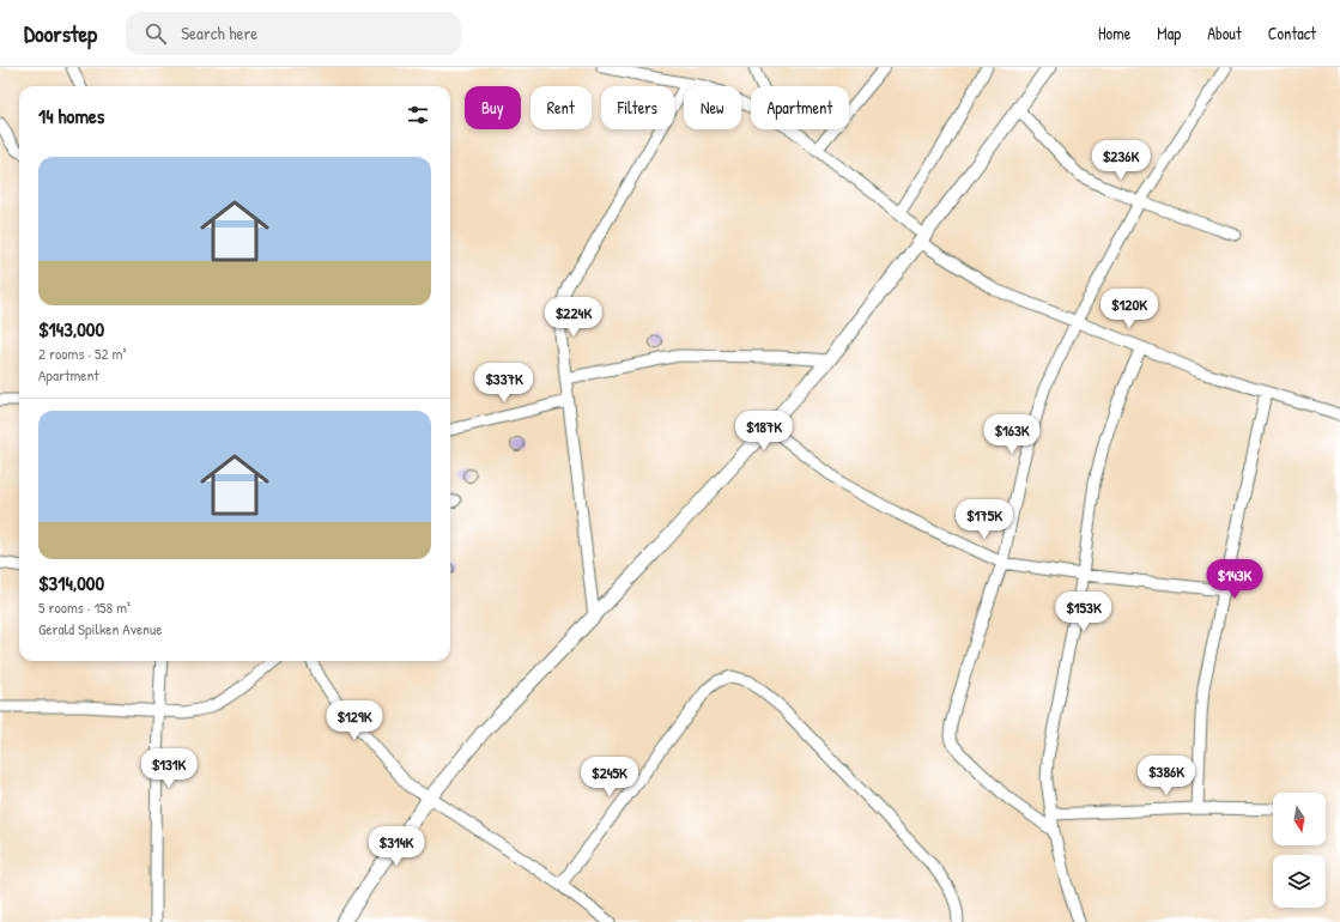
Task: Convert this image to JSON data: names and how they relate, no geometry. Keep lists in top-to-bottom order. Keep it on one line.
{"north":"bottom","page":{"header":"Doorstep","search":"Search here","nav":["Home","Map","About","Contact"],"chip":["Buy","Rent","Filters","New","Apartment"],"heading":"14 homes","price":["$236K","$120K","$224K","$337K","$187K","$163K","$175K","$143K","$153K","$129K","$131K","$386K","$245K","$314K"],"list":[{"name":"$143,000","note":"2 rooms · 52 m² · Apartment"},{"name":"$314,000","note":"5 rooms · 158 m² · Gerald Spilken Avenue"}]}}
